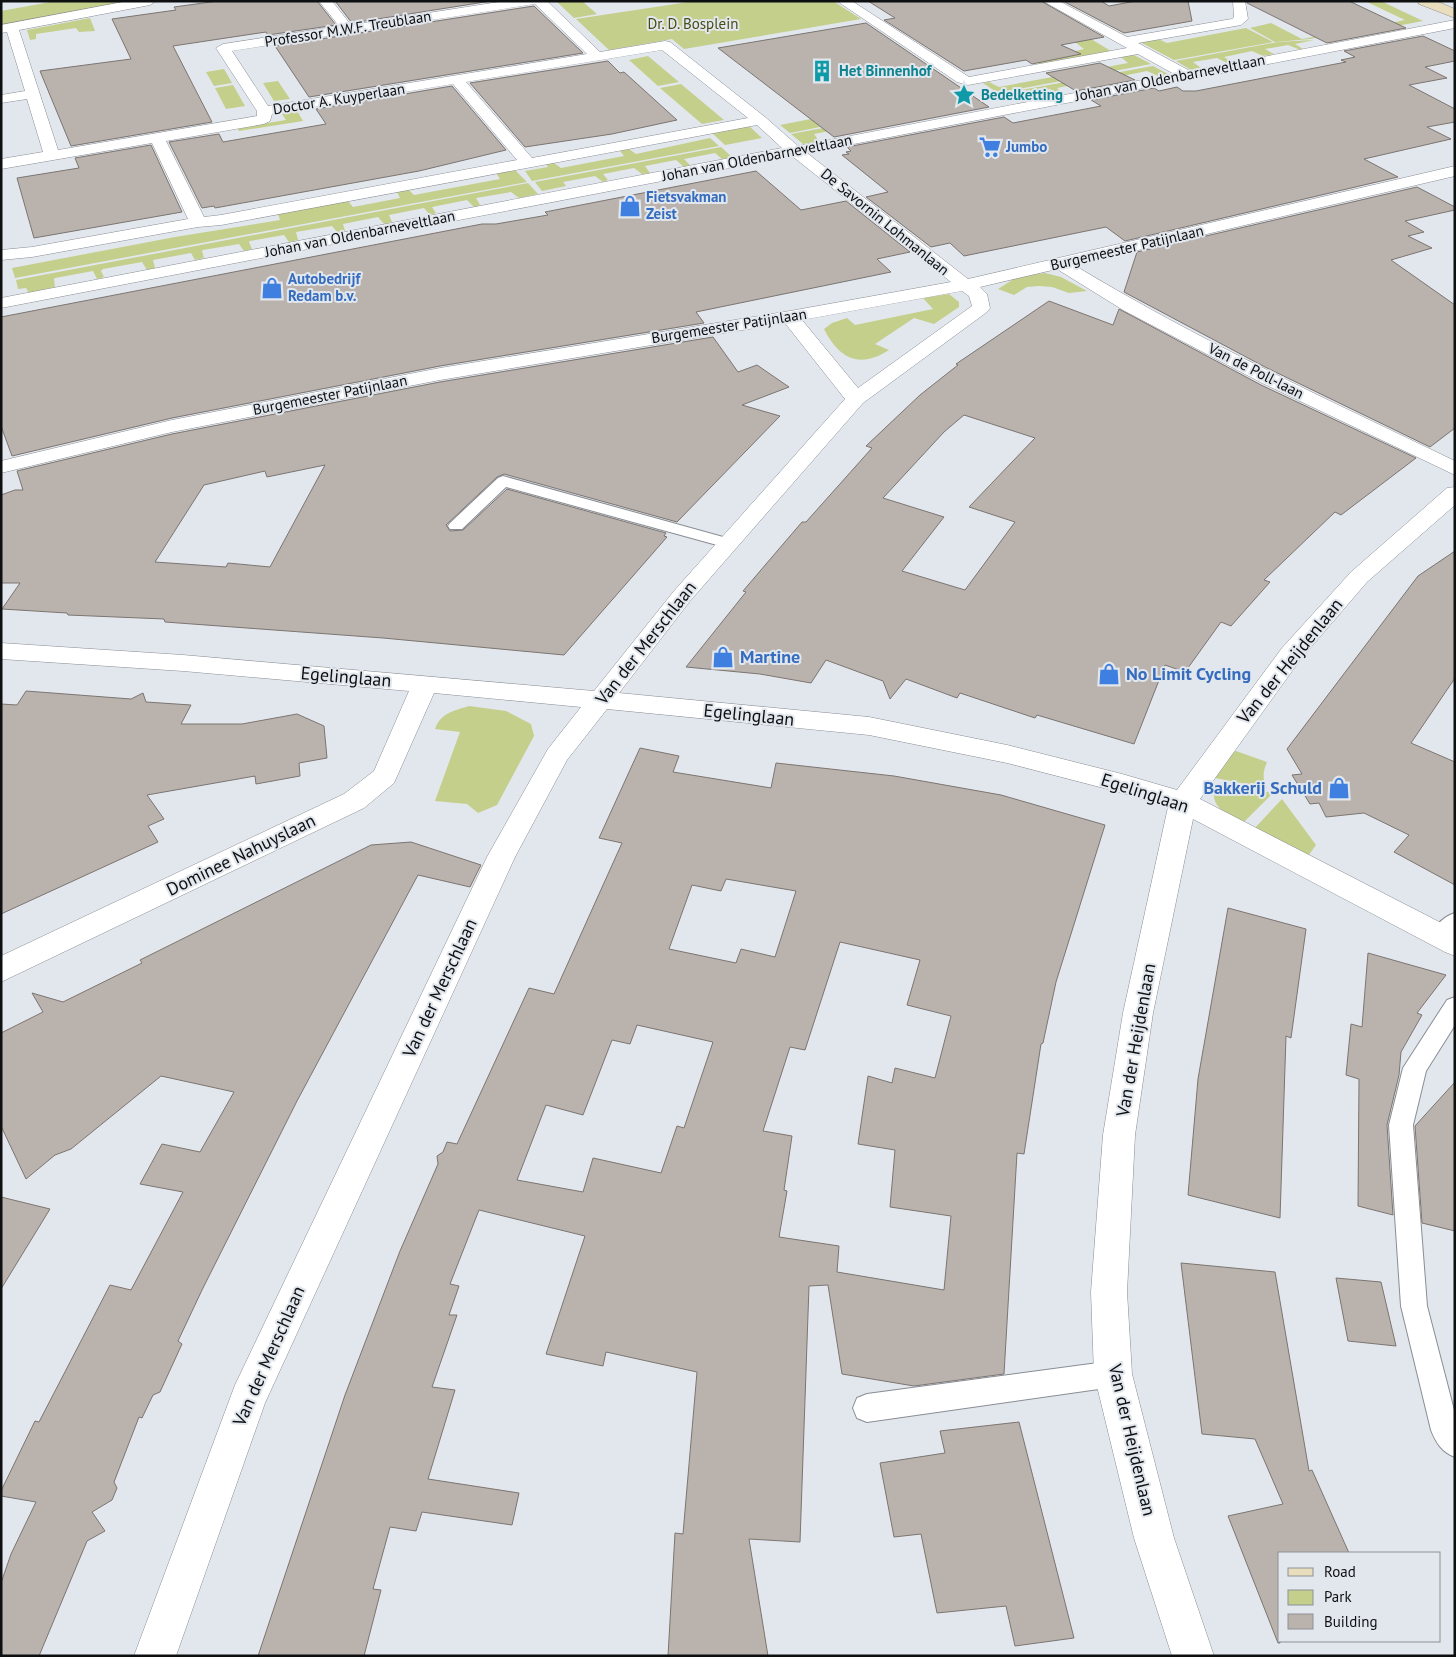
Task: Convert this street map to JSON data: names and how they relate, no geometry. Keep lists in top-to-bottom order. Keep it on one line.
{"streets":{"street":["Professor M.W.F. Treublaan","Johan van Oldenbarneveltlaan","Doctor A. Kuyperlaan","De Savornin Lohmanlaan","Burgemeester Patijnlaan","Van de Poll-laan","Van der Merschlaan","Van der Heijdenlaan","Egelinglaan","Dominee Nahuyslaan"]},"crossings":[["Professor M.W.F. Treublaan","Doctor A. Kuyperlaan"],["Johan van Oldenbarneveltlaan","De Savornin Lohmanlaan"],["Doctor A. Kuyperlaan","De Savornin Lohmanlaan"],["De Savornin Lohmanlaan","Burgemeester Patijnlaan"],["De Savornin Lohmanlaan","Van der Merschlaan"],["Burgemeester Patijnlaan","Van de Poll-laan"],["Burgemeester Patijnlaan","Van der Merschlaan"],["Van der Merschlaan","Egelinglaan"],["Van der Heijdenlaan","Egelinglaan"],["Egelinglaan","Dominee Nahuyslaan"]],"parks":["Dr. D. Bosplein"],"places":{"building":["Het Binnenhof"],"place":["Bedelketting"],"supermarket":["Jumbo"],"shop":["Fietsvakman Zeist","Autobedrijf Redam b.v.","Martine","No Limit Cycling","Bakkerij Schuld"]},"legend":["Road","Park","Building"]}
